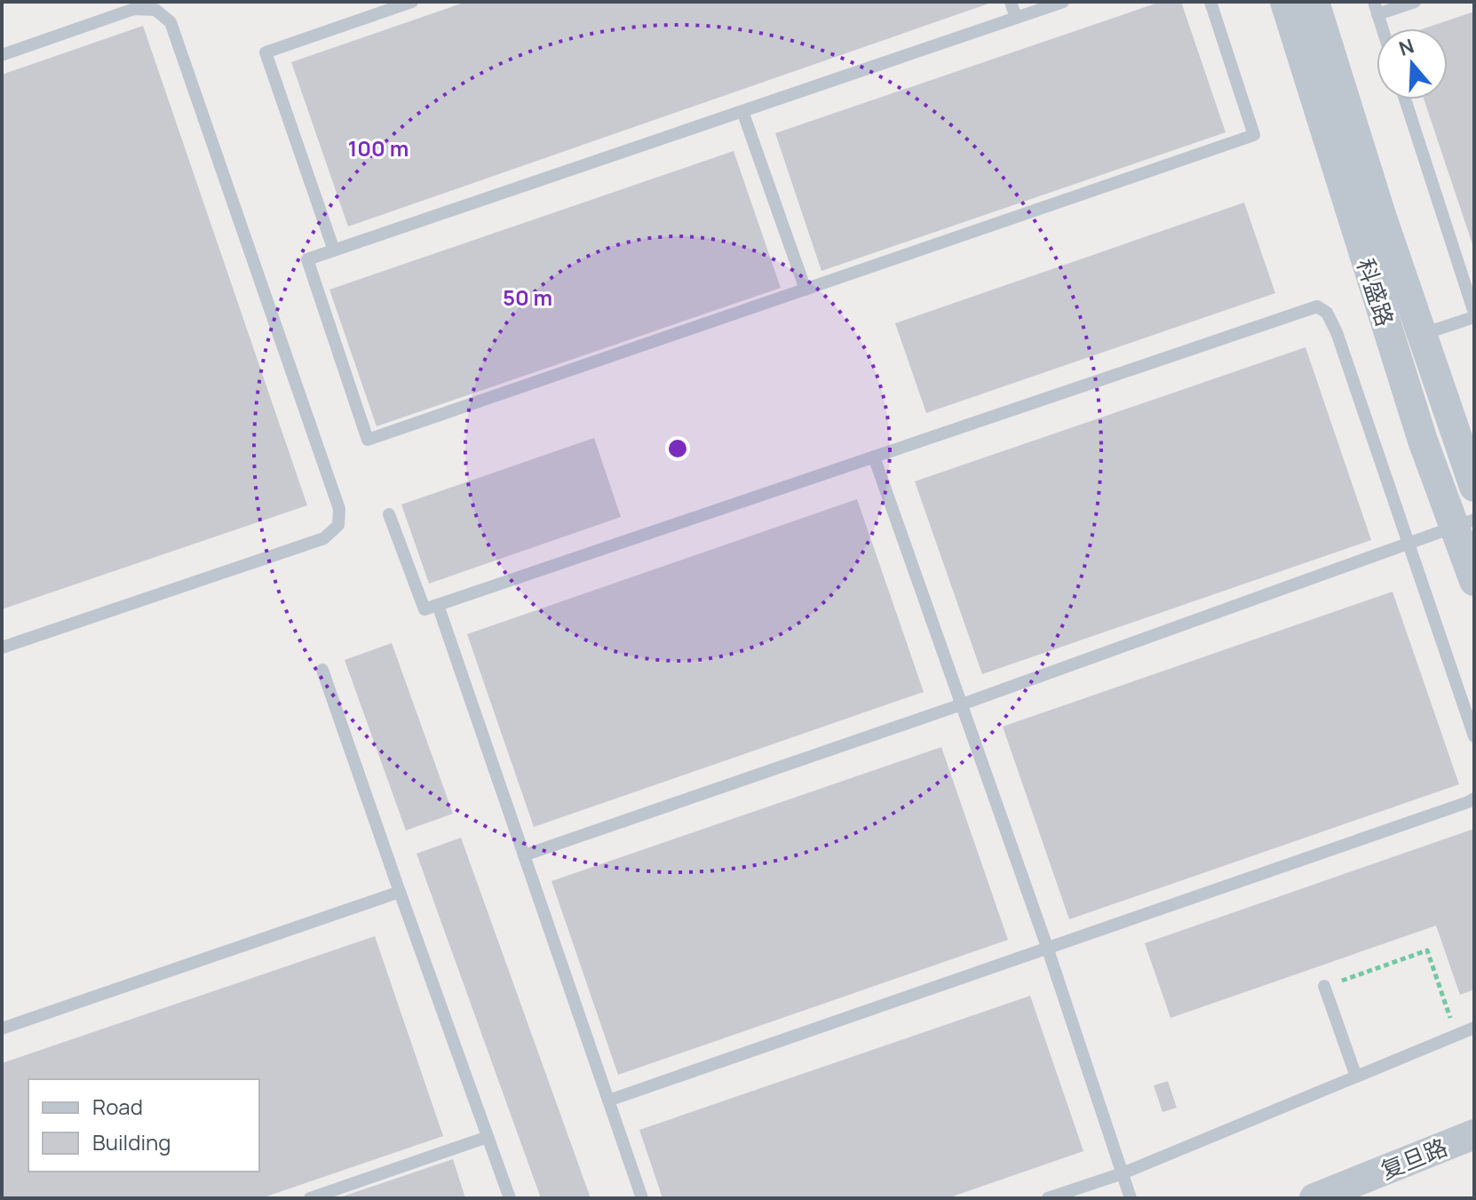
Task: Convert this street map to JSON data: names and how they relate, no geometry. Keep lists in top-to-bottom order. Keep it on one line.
{"streets":{"street":["科盛路","复旦路"]},"legend":["Road","Building"],"north":"top","rings":["100 m","50 m"]}
